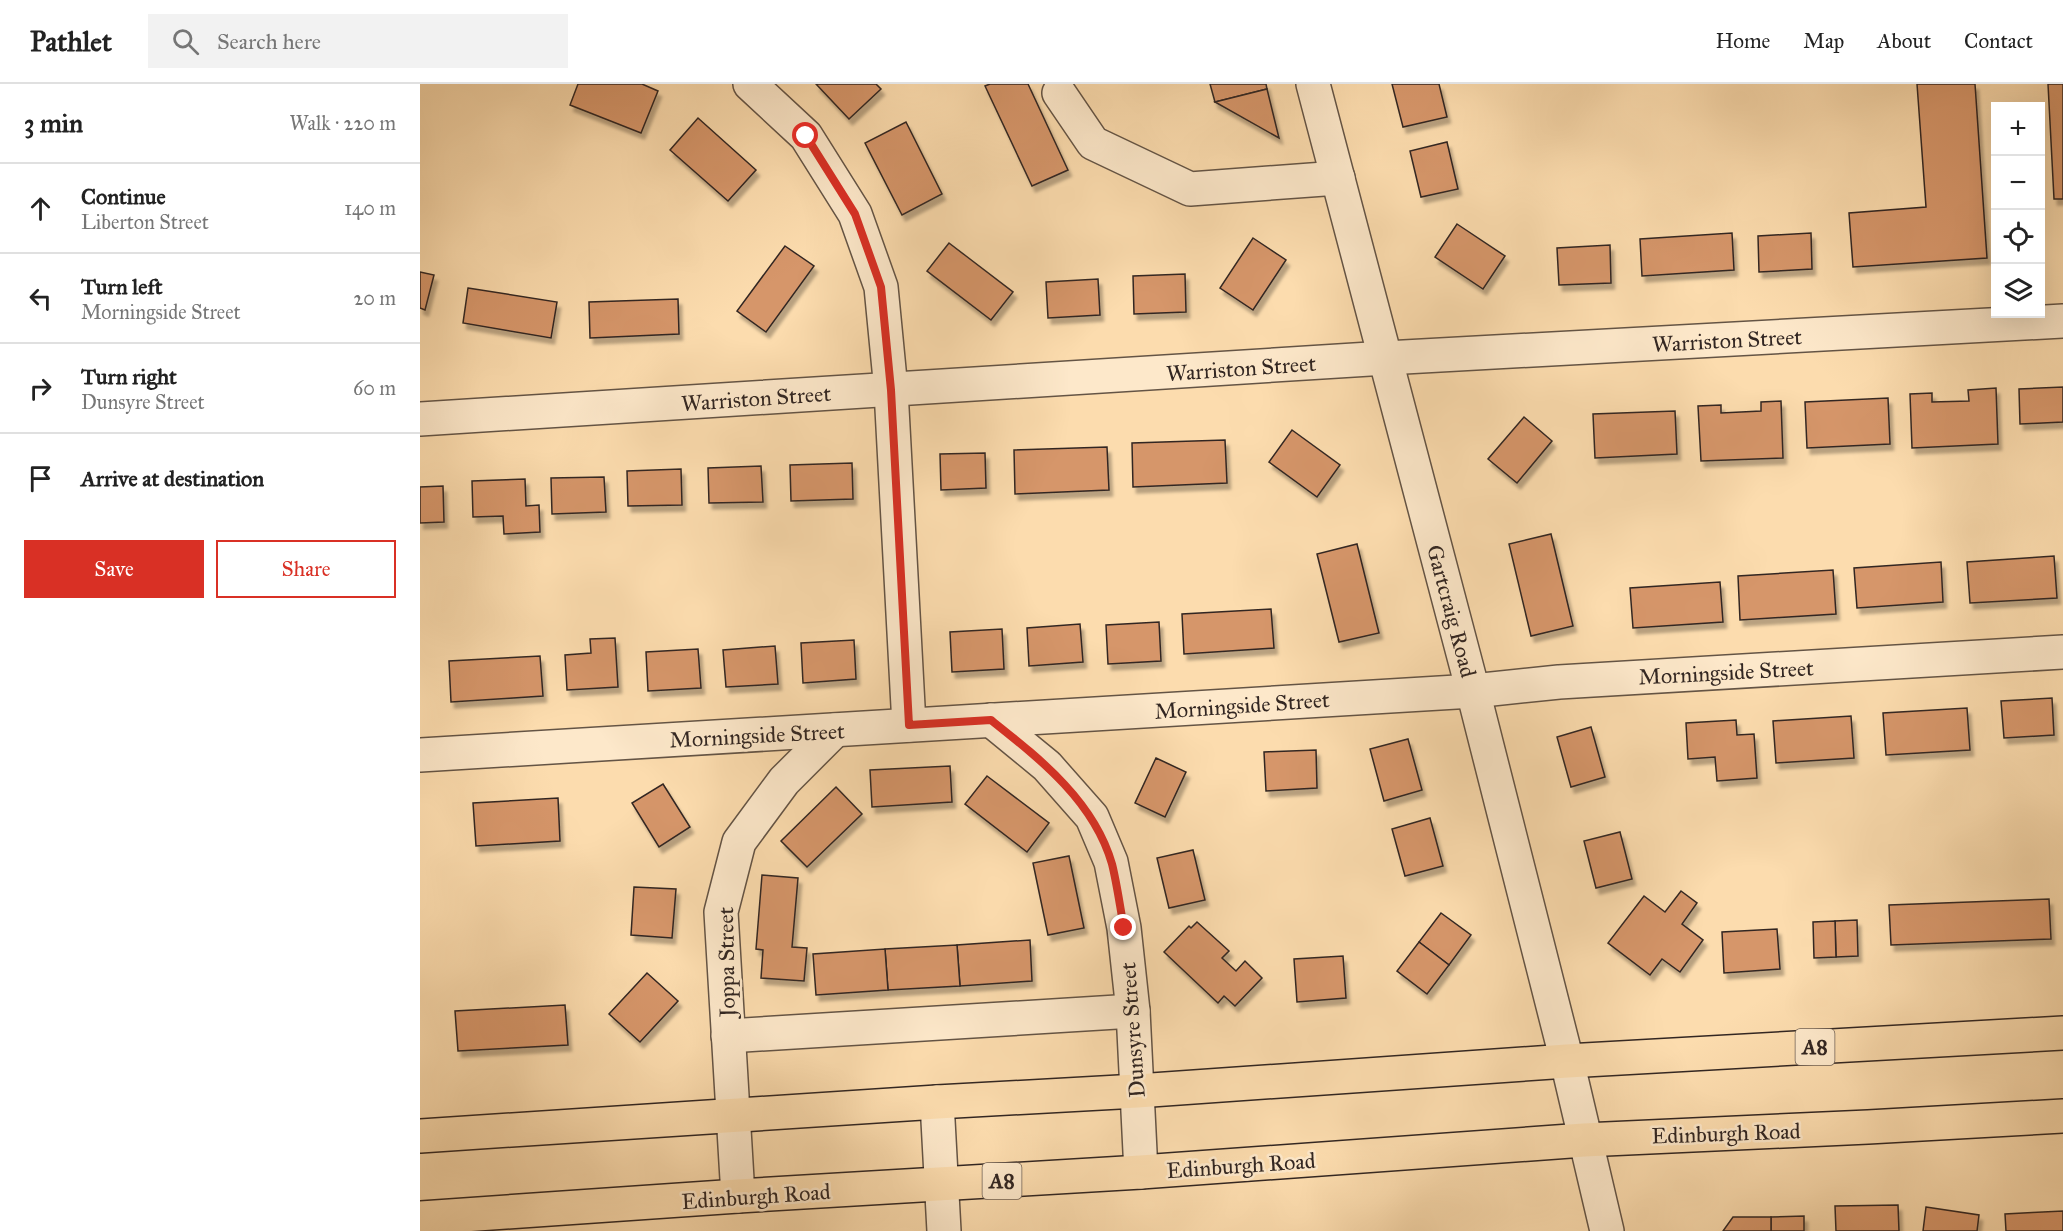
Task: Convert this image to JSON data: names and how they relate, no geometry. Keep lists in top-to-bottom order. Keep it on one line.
{"streets":{"main road":["A8","Edinburgh Road"],"street":["Warriston Street","Gartcraig Road","Morningside Street","Joppa Street","Dunsyre Street"]},"crossings":[["Warriston Street","Gartcraig Road"],["Gartcraig Road","Morningside Street"],["Gartcraig Road","A8"],["Gartcraig Road","Edinburgh Road"],["Morningside Street","Joppa Street"],["Morningside Street","Dunsyre Street"],["Joppa Street","A8"],["Joppa Street","Edinburgh Road"],["Dunsyre Street","A8"],["Dunsyre Street","Edinburgh Road"]],"page":{"header":"Pathlet","search":"Search here","nav":["Home","Map","About","Contact"],"heading":["3 min","Walk · 220 m"],"map_buttons":["+","−"],"list":[["Continue","Liberton Street","140 m"],["Turn left","Morningside Street","20 m"],["Turn right","Dunsyre Street","60 m"],"Arrive at destination"],"buttons":["Save","Share"]}}
